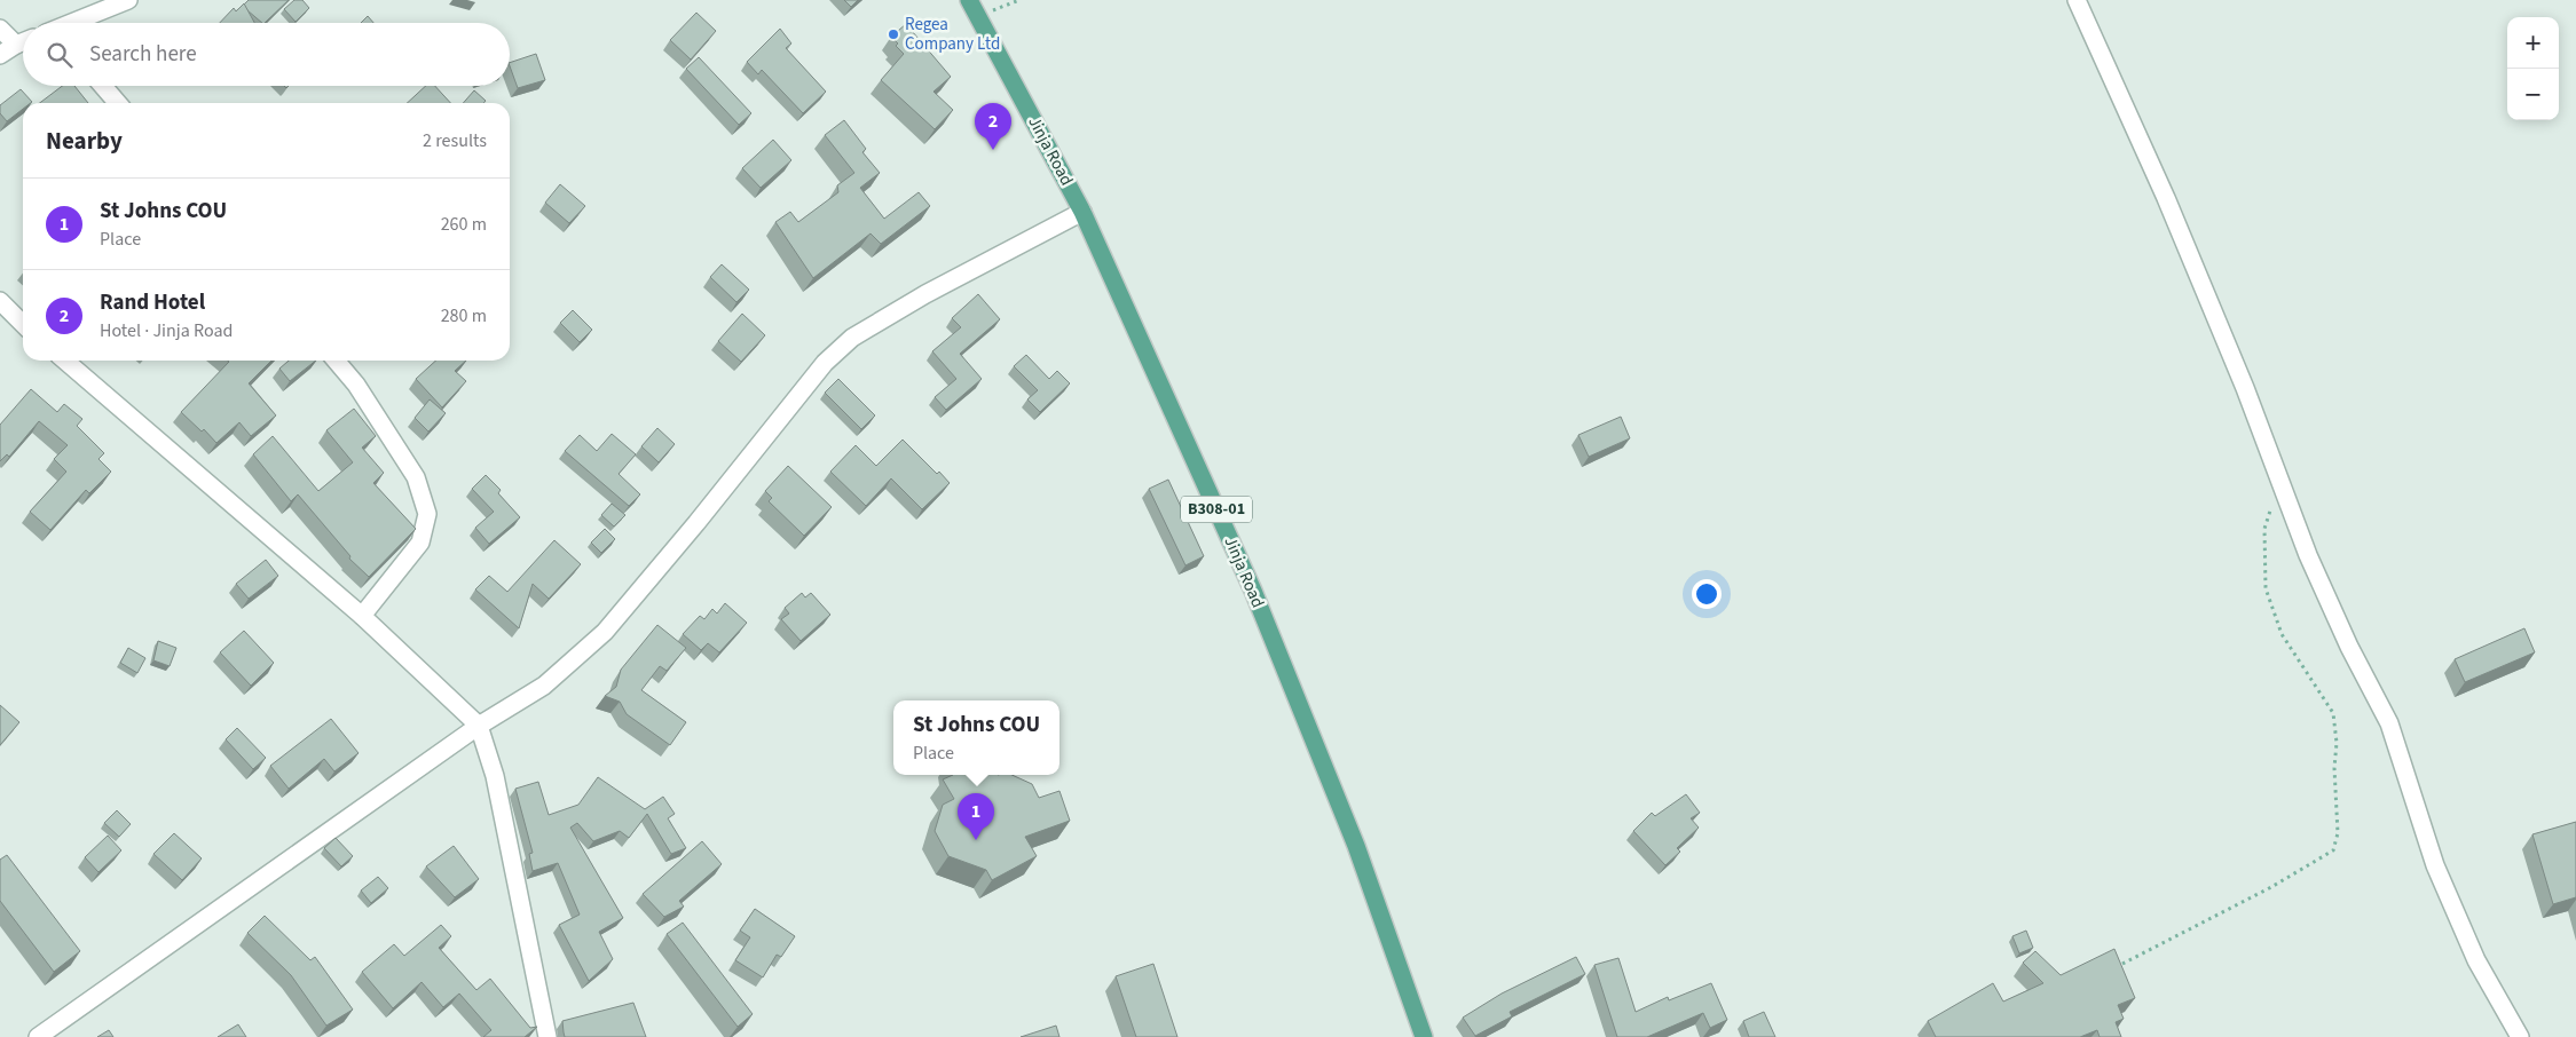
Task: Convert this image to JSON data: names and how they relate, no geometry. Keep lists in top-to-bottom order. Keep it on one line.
{"streets":{"main road":["Jinja Road","B308-01"]},"places":["Regea Company Ltd"],"page":{"map_buttons":["+","−"],"search":"Search here","pins":["2","1"],"heading":["Nearby","2 results"],"list":[{"mark":"1","name":"St Johns COU","note":"Place","value":"260 m"},{"mark":"2","name":"Rand Hotel","note":"Hotel · Jinja Road","value":"280 m"}],"popup":["St Johns COU","Place"]}}
